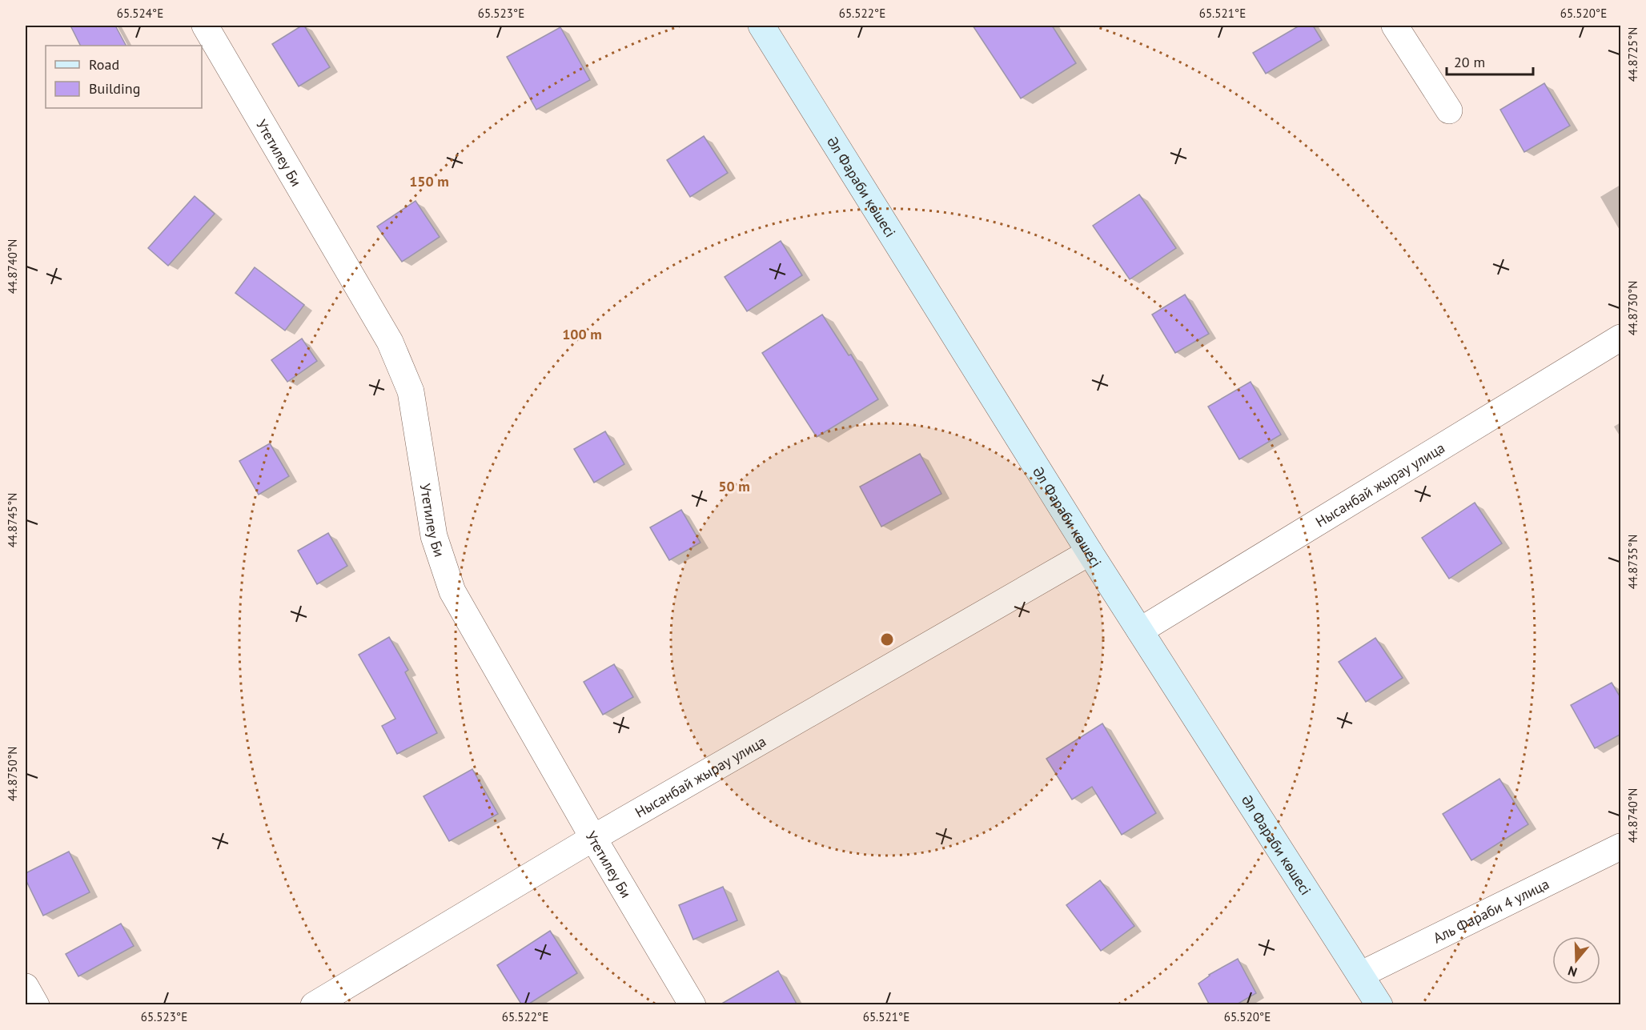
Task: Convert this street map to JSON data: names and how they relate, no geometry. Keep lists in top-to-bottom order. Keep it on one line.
{"streets":{"street":["Утетилеу Би","Әл Фараби көшесі","Нысанбай жырау улица","Аль Фараби 4 улица"]},"crossings":[["Утетилеу Би","Нысанбай жырау улица"],["Әл Фараби көшесі","Нысанбай жырау улица"],["Әл Фараби көшесі","Аль Фараби 4 улица"]],"legend":["Road","Building"],"scale_bar":"20 m","north":"bottom","coordinates":["65.524°E","65.523°E","65.522°E","65.521°E","65.520°E","44.8725°N","44.8740°N","44.8730°N","44.8745°N","44.8735°N","44.8750°N"],"rings":["150 m","100 m","50 m"]}
